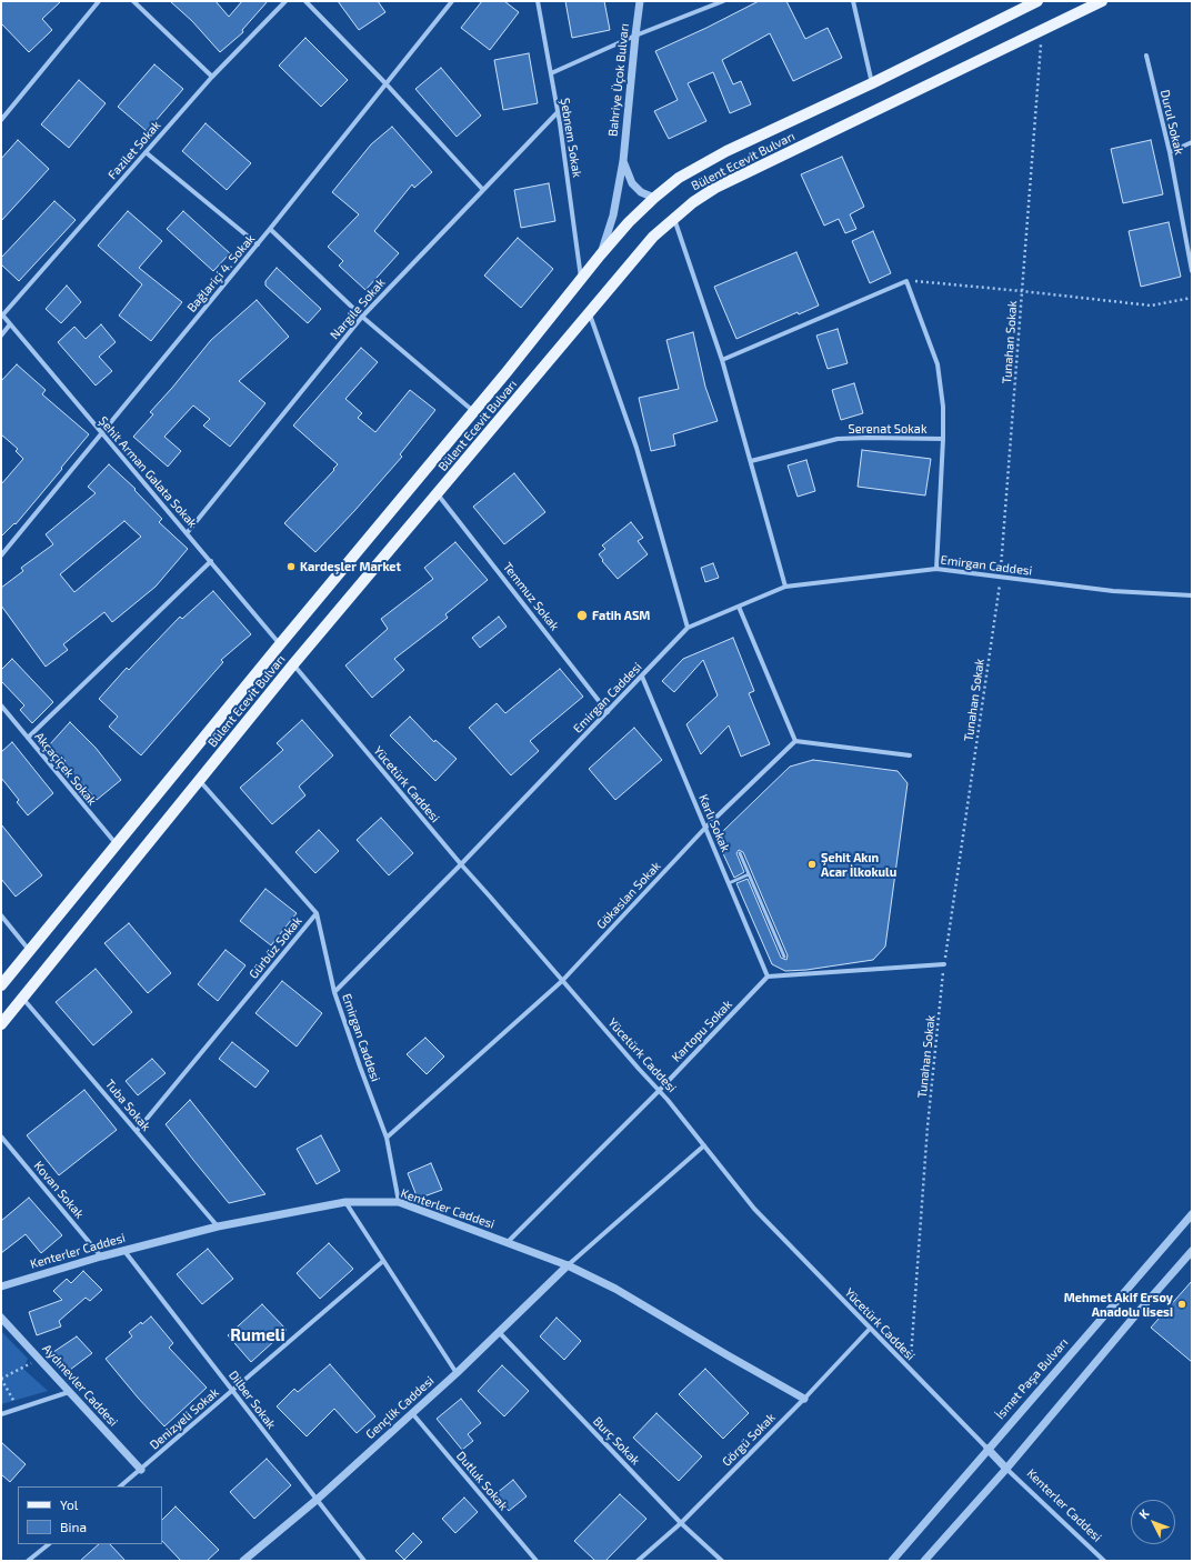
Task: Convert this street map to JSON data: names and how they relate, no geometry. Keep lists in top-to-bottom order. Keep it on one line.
{"streets":{"main road":["Bülent Ecevit Bulvarı"],"street":["Bahriye Üçok Bulvarı","Durul Sokak","Şebnem Sokak","Fazilet Sokak","Bağlariçi 4. Sokak","Nargile Sokak","Serenat Sokak","Şehit Arman Galata Sokak","Emirgan Caddesi","Temmuz Sokak","Akçaçiçek Sokak","Yücetürk Caddesi","Karlı Sokak","Gökaslan Sokak","Gürbüz Sokak","Kartopu Sokak","Tuba Sokak","Kovan Sokak","Kenterler Caddesi","İsmet Paşa Bulvarı","Aydınevler Caddesi","Dilber Sokak","Gençlik Caddesi","Denizyeli Sokak","Görgü Sokak","Burç Sokak","Dutluk Sokak"],"path":["Tunahan Sokak"]},"crossings":[["Bahriye Üçok Bulvarı","Bülent Ecevit Bulvarı"],["Şebnem Sokak","Bülent Ecevit Bulvarı"],["Şebnem Sokak","Nargile Sokak"],["Fazilet Sokak","Şehit Arman Galata Sokak"],["Bülent Ecevit Bulvarı","Tunahan Sokak"],["Bülent Ecevit Bulvarı","Şehit Arman Galata Sokak"],["Bülent Ecevit Bulvarı","Temmuz Sokak"],["Bülent Ecevit Bulvarı","Akçaçiçek Sokak"],["Bülent Ecevit Bulvarı","Yücetürk Caddesi"],["Bülent Ecevit Bulvarı","Gürbüz Sokak"],["Bülent Ecevit Bulvarı","Tuba Sokak"],["Bağlariçi 4. Sokak","Şehit Arman Galata Sokak"],["Nargile Sokak","Şehit Arman Galata Sokak"],["Tunahan Sokak","Emirgan Caddesi"],["Tunahan Sokak","Yücetürk Caddesi"],["Emirgan Caddesi","Temmuz Sokak"],["Emirgan Caddesi","Yücetürk Caddesi"],["Emirgan Caddesi","Karlı Sokak"],["Emirgan Caddesi","Gökaslan Sokak"],["Emirgan Caddesi","Kenterler Caddesi"],["Yücetürk Caddesi","Gökaslan Sokak"],["Yücetürk Caddesi","Kartopu Sokak"],["Yücetürk Caddesi","İsmet Paşa Bulvarı"],["Yücetürk Caddesi","Görgü Sokak"],["Karlı Sokak","Gökaslan Sokak"],["Karlı Sokak","Kartopu Sokak"],["Gürbüz Sokak","Tuba Sokak"],["Kartopu Sokak","Kenterler Caddesi"],["Tuba Sokak","Kenterler Caddesi"],["Kovan Sokak","Kenterler Caddesi"],["Kenterler Caddesi","Dilber Sokak"],["Kenterler Caddesi","Gençlik Caddesi"],["Kenterler Caddesi","Görgü Sokak"],["Aydınevler Caddesi","Denizyeli Sokak"],["Dilber Sokak","Gençlik Caddesi"],["Dilber Sokak","Denizyeli Sokak"],["Gençlik Caddesi","Burç Sokak"],["Gençlik Caddesi","Dutluk Sokak"],["Görgü Sokak","Burç Sokak"]],"districts":["Rumeli"],"places":["Kardeşler Market","Fatih ASM","Şehit Akın Acar İlkokulu","Mehmet Akif Ersoy Anadolu lisesi"],"legend":["Yol","Bina"],"north":"top left"}
